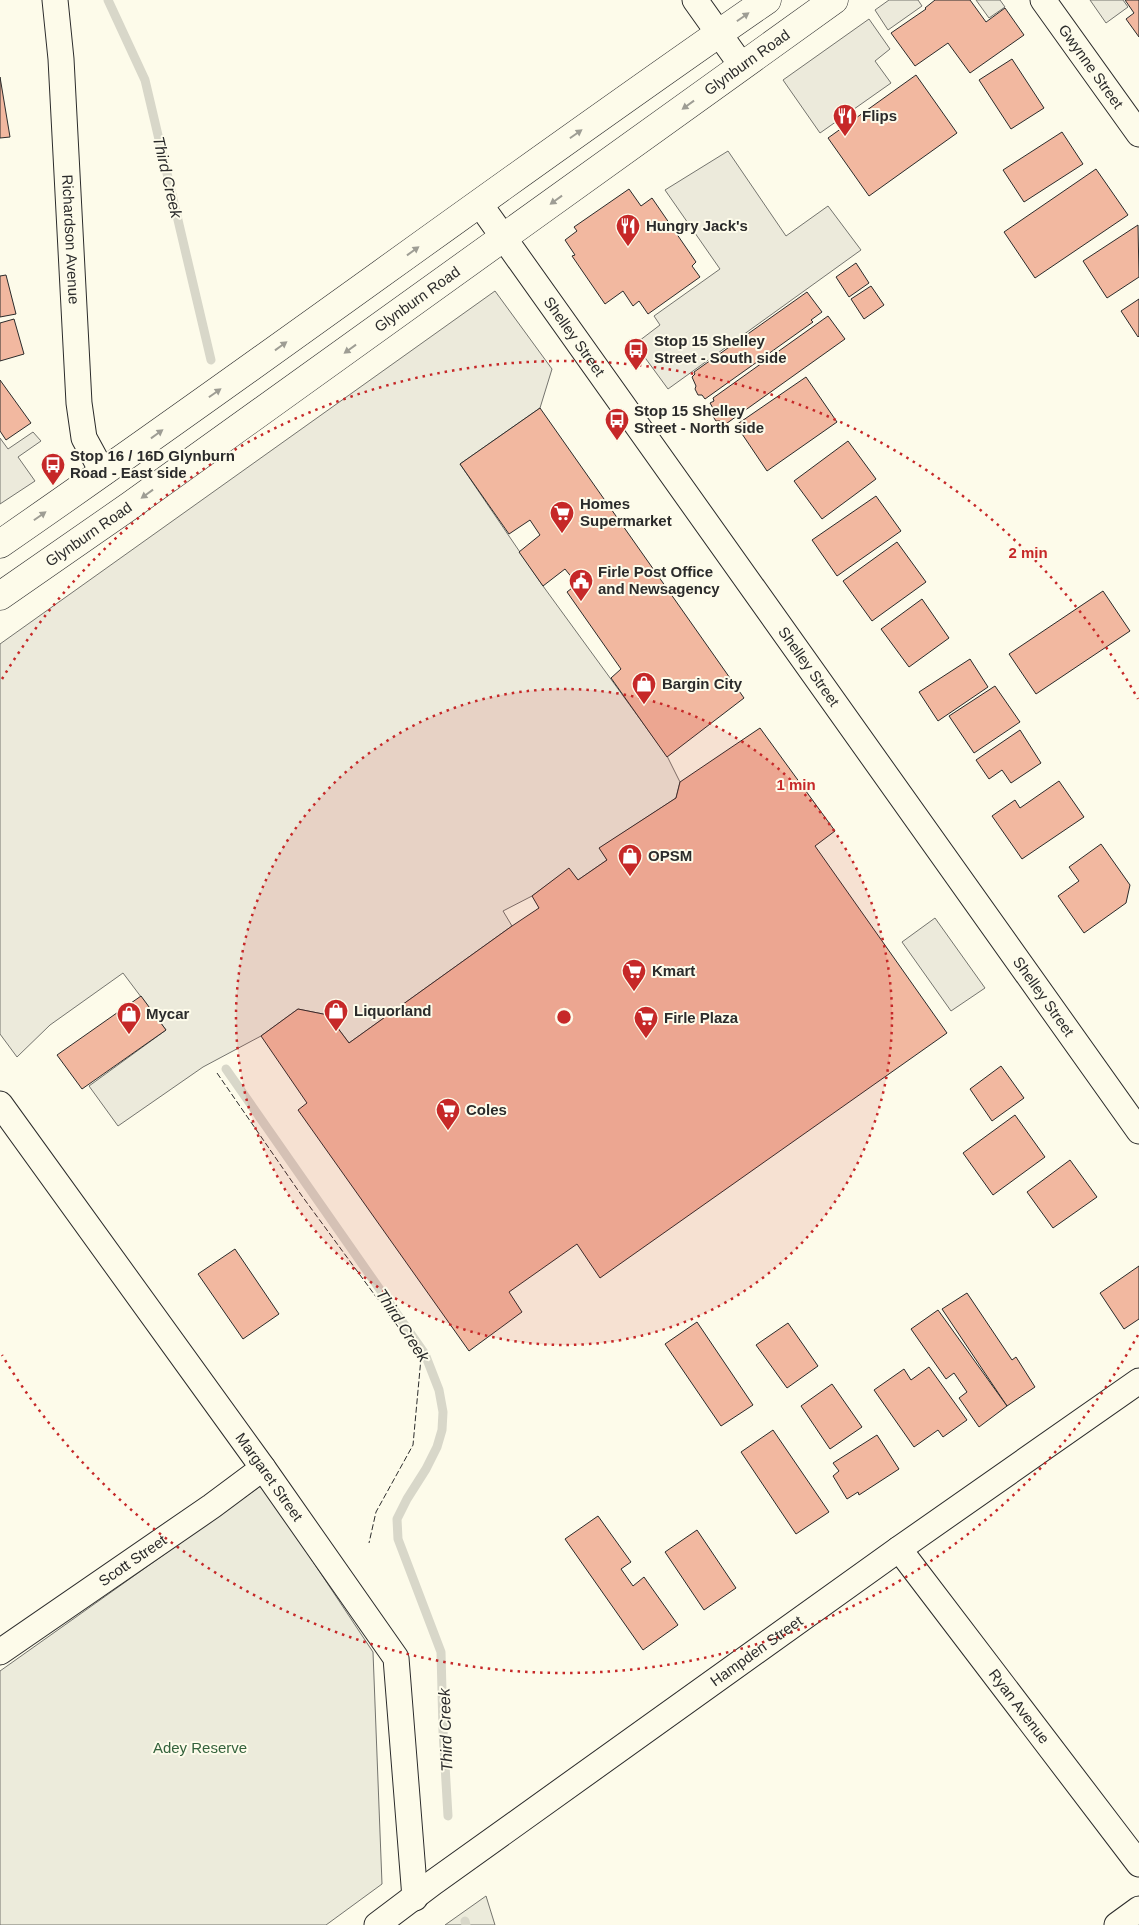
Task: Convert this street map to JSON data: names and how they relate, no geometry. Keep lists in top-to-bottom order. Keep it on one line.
{"streets":{"main road":["Glynburn Road"],"street":["Gwynne Street","Richardson Avenue","Shelley Street","Margaret Street","Scott Street","Hampden Street","Ryan Avenue"]},"crossings":[["Glynburn Road","Shelley Street"],["Margaret Street","Scott Street"],["Margaret Street","Hampden Street"],["Hampden Street","Ryan Avenue"]],"water":["Third Creek"],"parks":["Adey Reserve"],"places":{"restaurant":["Flips","Hungry Jack's"],"bus stop":["Stop 15 Shelley Street - South side","Stop 15 Shelley Street - North side","Stop 16 / 16D Glynburn Road - East side"],"supermarket":["Homes Supermarket","Kmart","Firle Plaza","Coles"],"public building":["Firle Post Office and Newsagency"],"shop":["Bargin City","OPSM","Liquorland","Mycar"]},"rings":["2 min","1 min"]}
